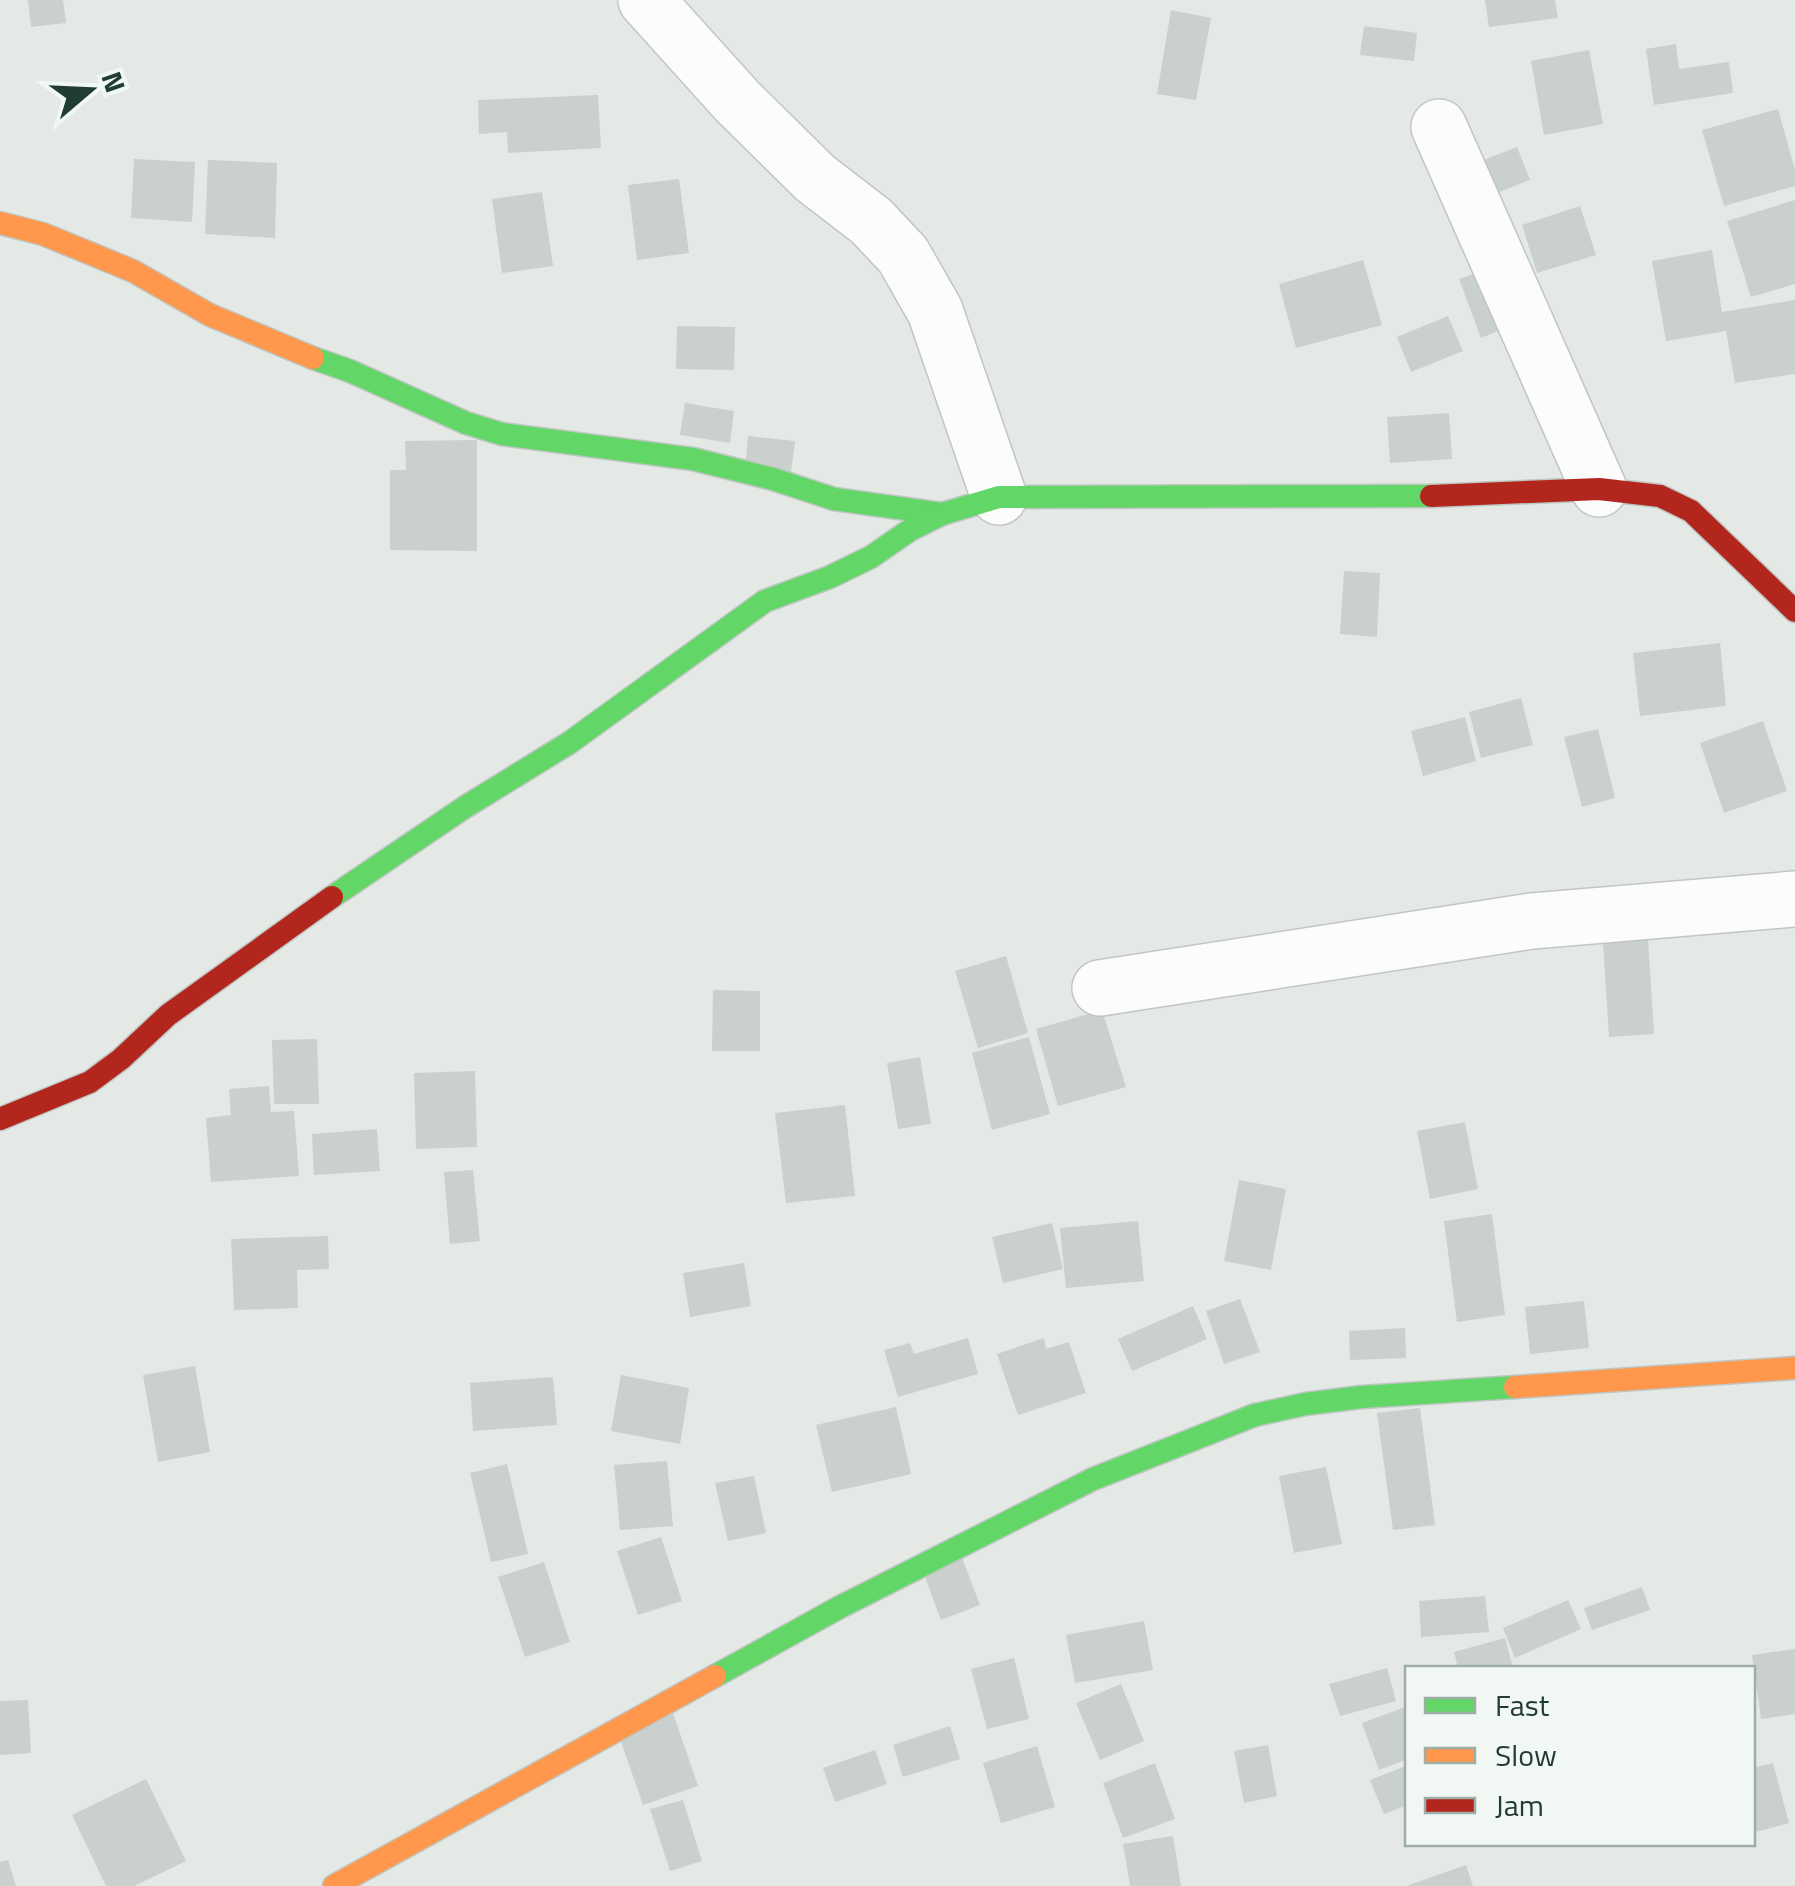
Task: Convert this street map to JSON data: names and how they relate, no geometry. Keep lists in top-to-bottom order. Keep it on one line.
{"legend":["Fast","Slow","Jam"],"north":"right"}
